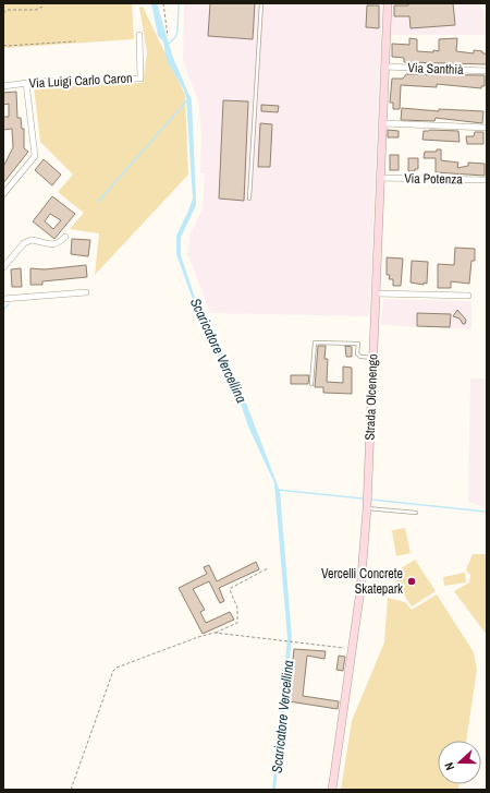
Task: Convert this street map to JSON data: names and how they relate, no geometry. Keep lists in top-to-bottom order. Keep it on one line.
{"streets":{"street":["Via Santhià","Via Luigi Carlo Caron","Via Potenza","Strada Olcenengo"]},"crossings":[["Via Santhià","Strada Olcenengo"],["Via Potenza","Strada Olcenengo"]],"water":["Scaricatore Vercellina"],"places":["Vercelli Concrete Skatepark"],"north":"left"}
